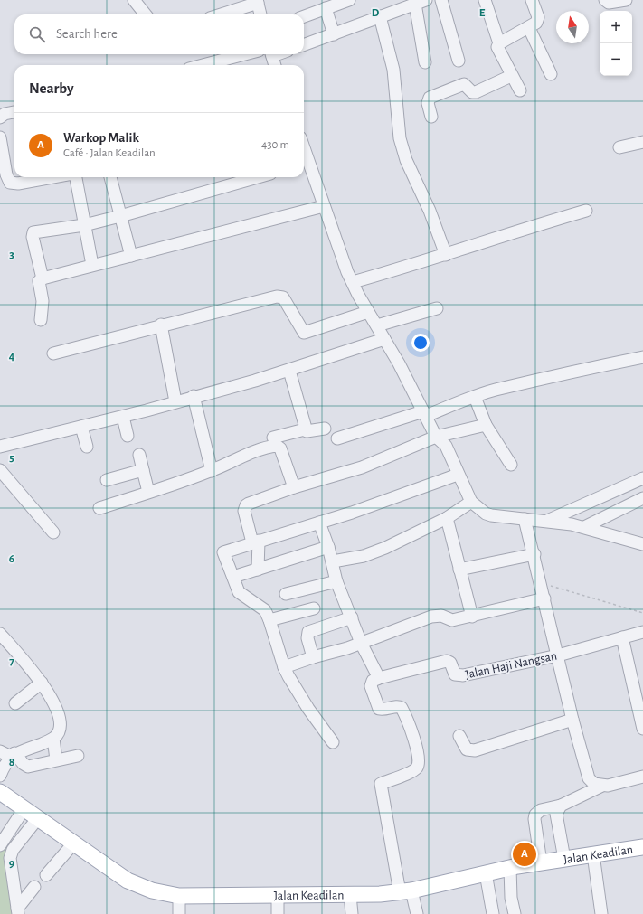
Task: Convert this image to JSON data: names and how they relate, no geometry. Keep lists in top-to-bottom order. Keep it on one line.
{"streets":{"main road":["Jalan Keadilan"],"street":["Jalan Haji Nangsan"]},"north":"top","page":{"map_buttons":["+","−"],"search":"Search here","heading":"Nearby","list":[{"mark":"A","name":"Warkop Malik","note":"Café · Jalan Keadilan","value":"430 m"}],"pins":"A"},"grid":{"columns":["D","E"],"rows":["3","4","5","6","7","8","9"]}}
